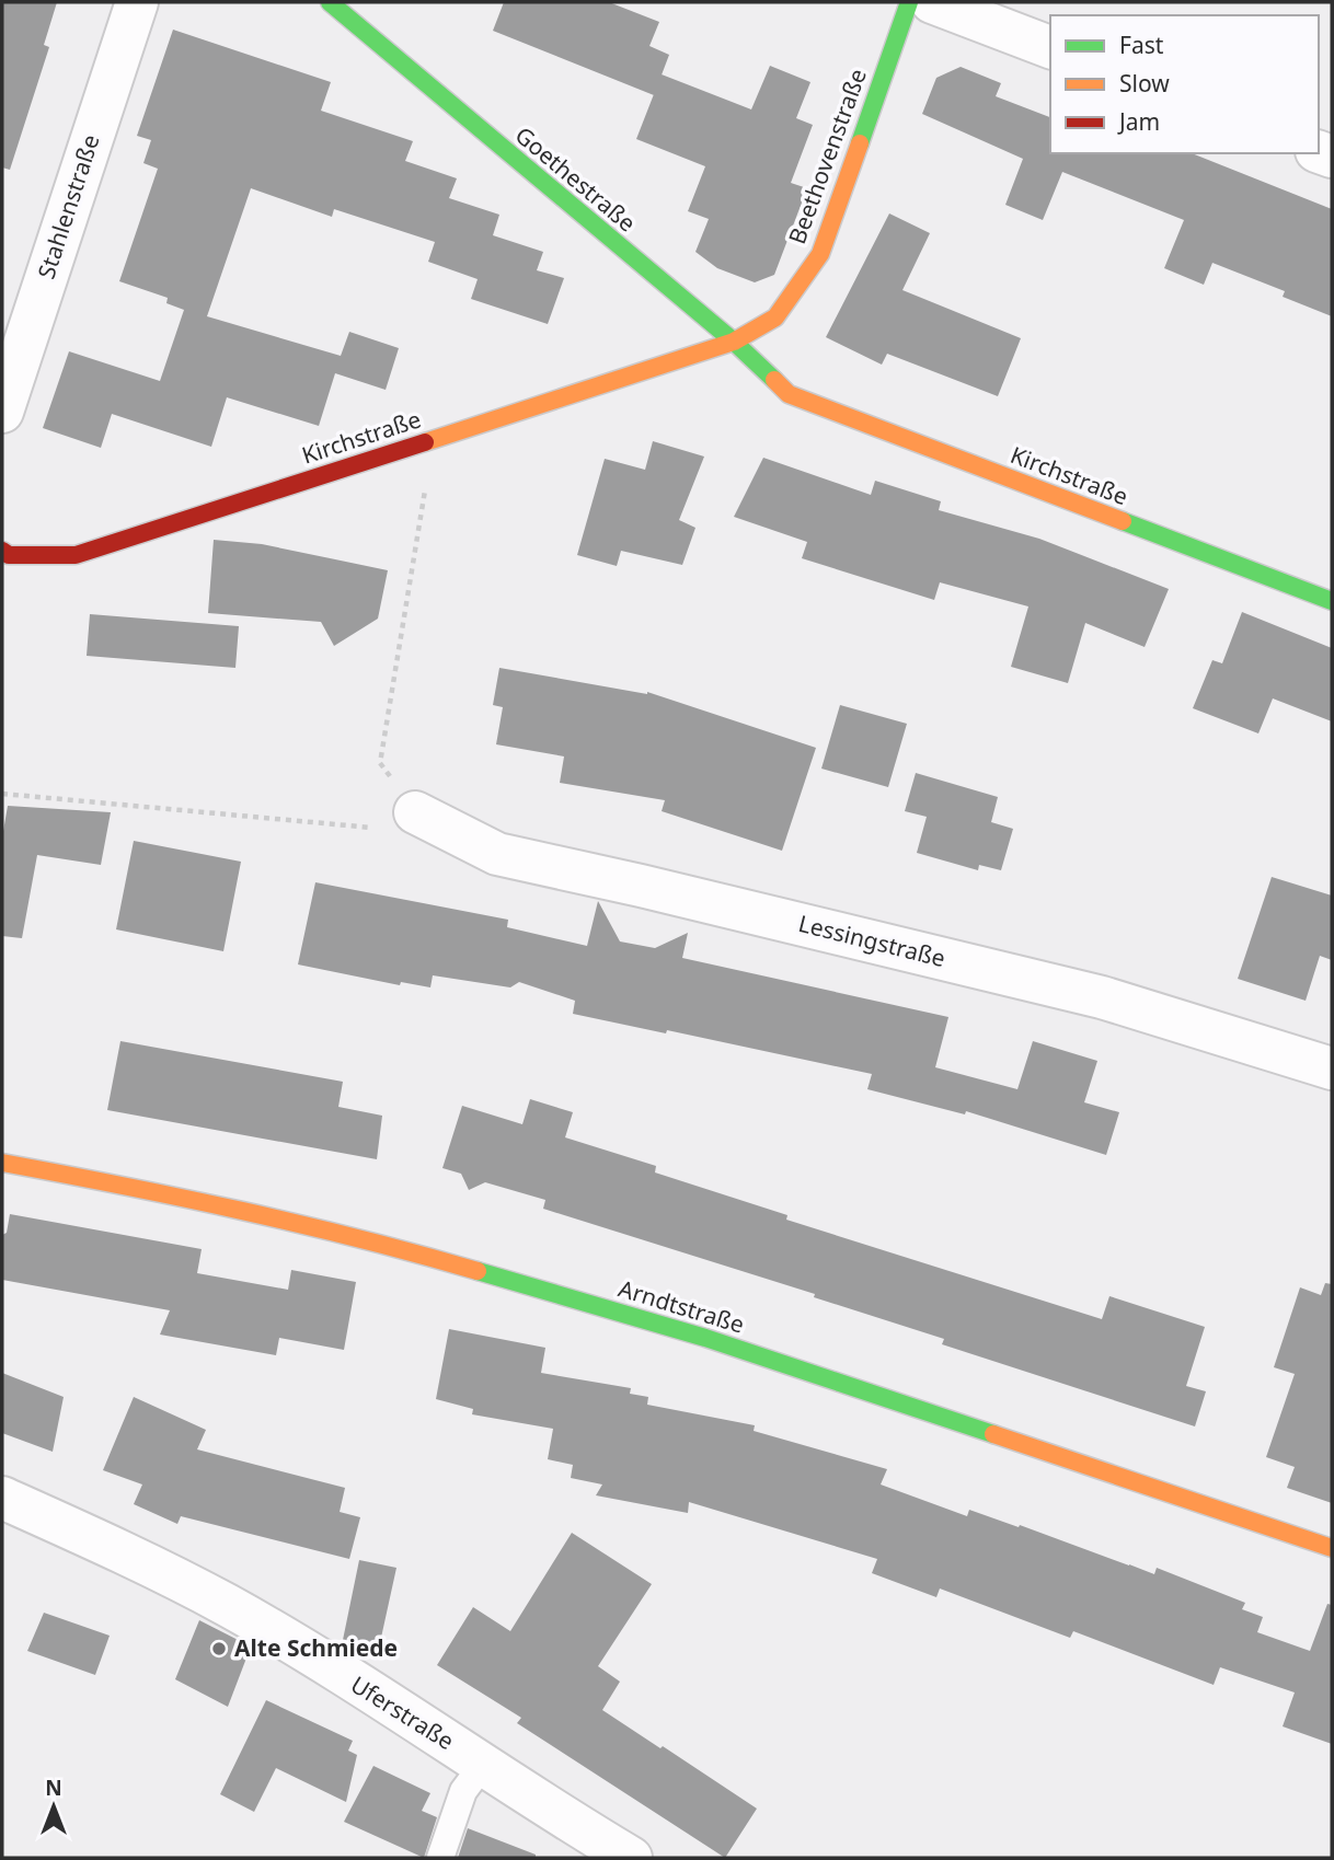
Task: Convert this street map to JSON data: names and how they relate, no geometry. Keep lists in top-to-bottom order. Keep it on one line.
{"streets":{"street":["Beethovenstraße","Goethestraße","Stahlenstraße","Kirchstraße","Lessingstraße","Arndtstraße","Uferstraße"]},"crossings":[["Beethovenstraße","Goethestraße"],["Beethovenstraße","Kirchstraße"],["Goethestraße","Kirchstraße"]],"places":["Alte Schmiede"],"legend":["Fast","Slow","Jam"],"north":"top"}
